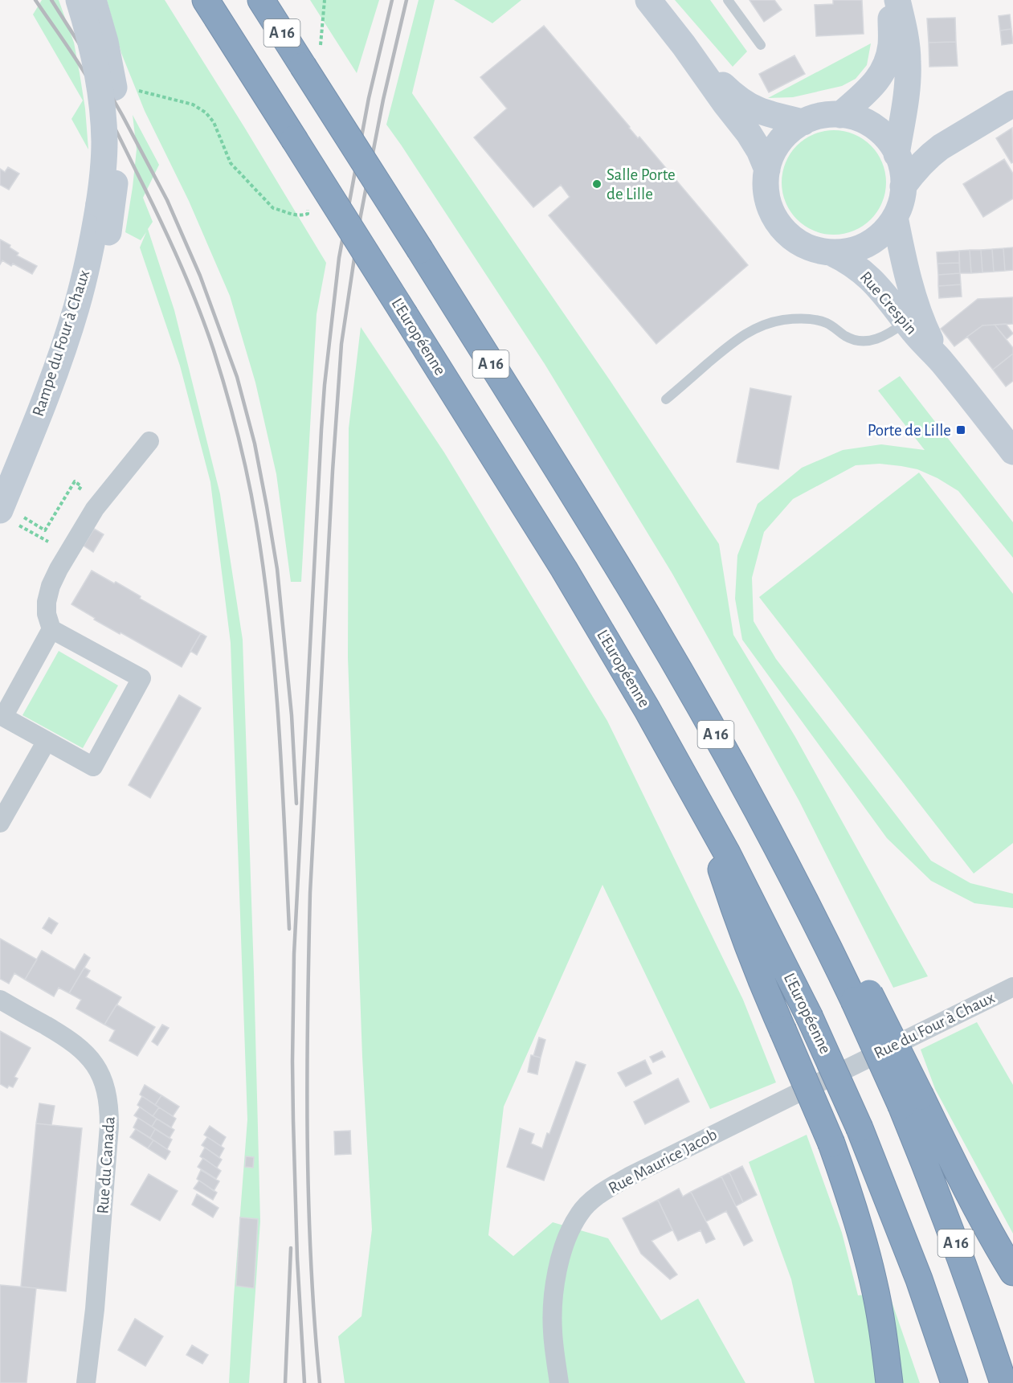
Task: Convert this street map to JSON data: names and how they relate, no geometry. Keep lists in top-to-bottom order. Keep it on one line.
{"streets":{"highway":["A 16","L'Européenne"],"main road":["Rue Crespin","Rampe du Four à Chaux"],"street":["Rue du Four à Chaux","Rue Maurice Jacob","Rue du Canada"]},"crossings":[["Rue du Four à Chaux","Rue Maurice Jacob"]],"places":{"other":["Salle Porte de Lille"],"transit":["Porte de Lille"]}}
